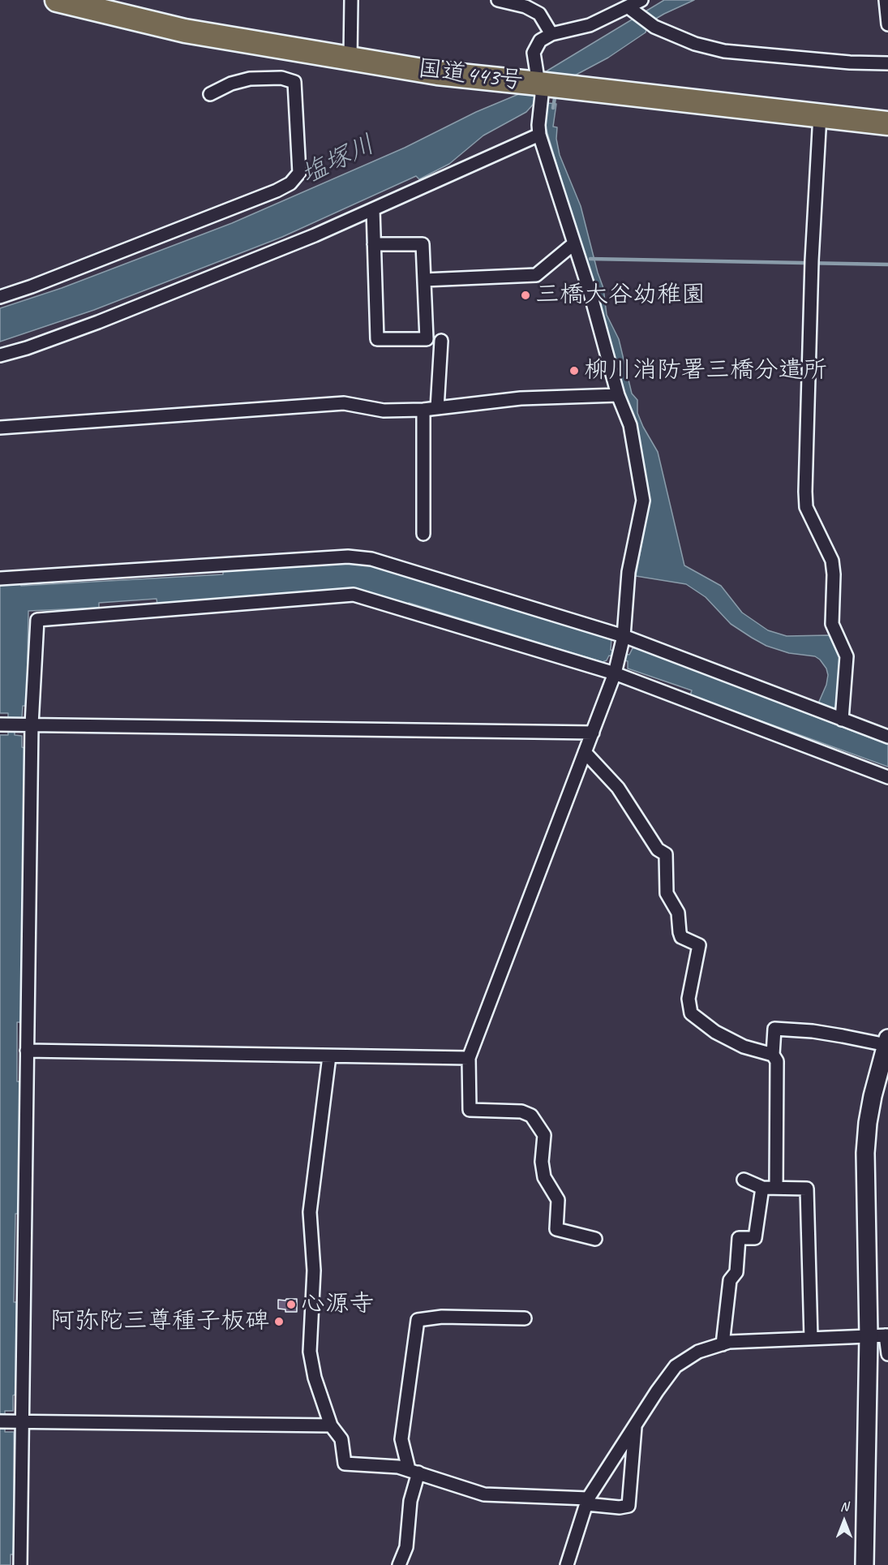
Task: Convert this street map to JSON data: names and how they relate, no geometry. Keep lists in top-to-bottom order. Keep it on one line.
{"streets":{"highway":["国道443号"]},"water":["塩塚川"],"places":["三橋大谷幼稚園","柳川消防署三橋分遣所","心源寺","阿弥陀三尊種子板碑"],"north":"top"}
